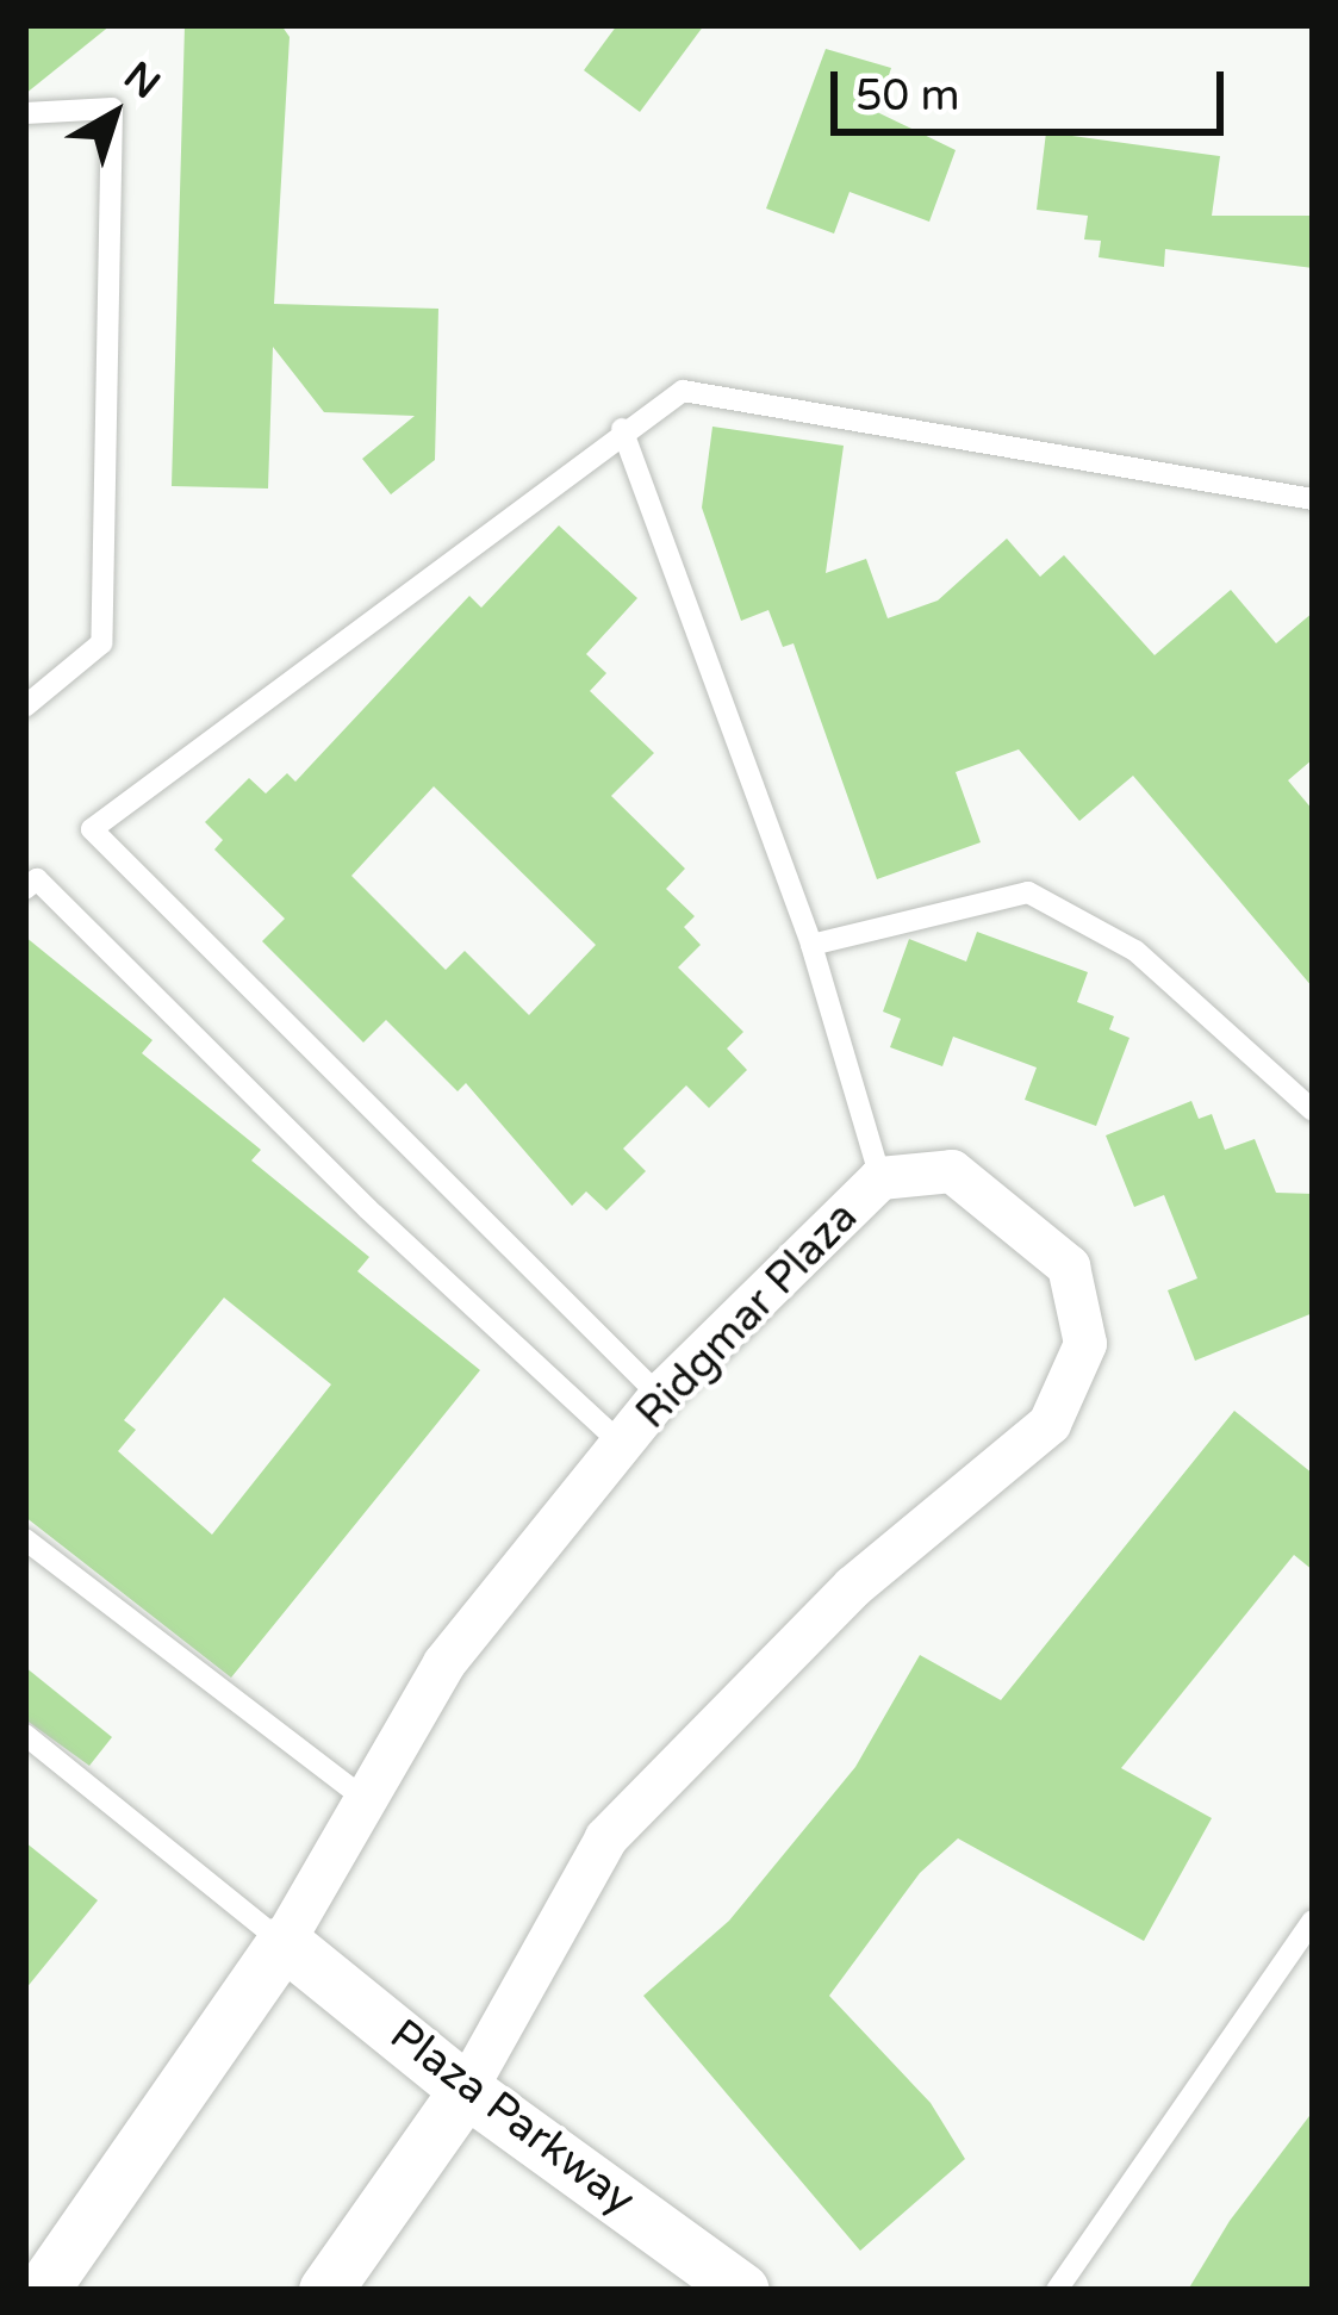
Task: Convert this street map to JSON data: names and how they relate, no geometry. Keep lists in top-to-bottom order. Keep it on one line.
{"streets":{"street":["Ridgmar Plaza","Plaza Parkway"]},"crossings":[["Ridgmar Plaza","Plaza Parkway"]],"scale_bar":"50 m","north":"top right"}
